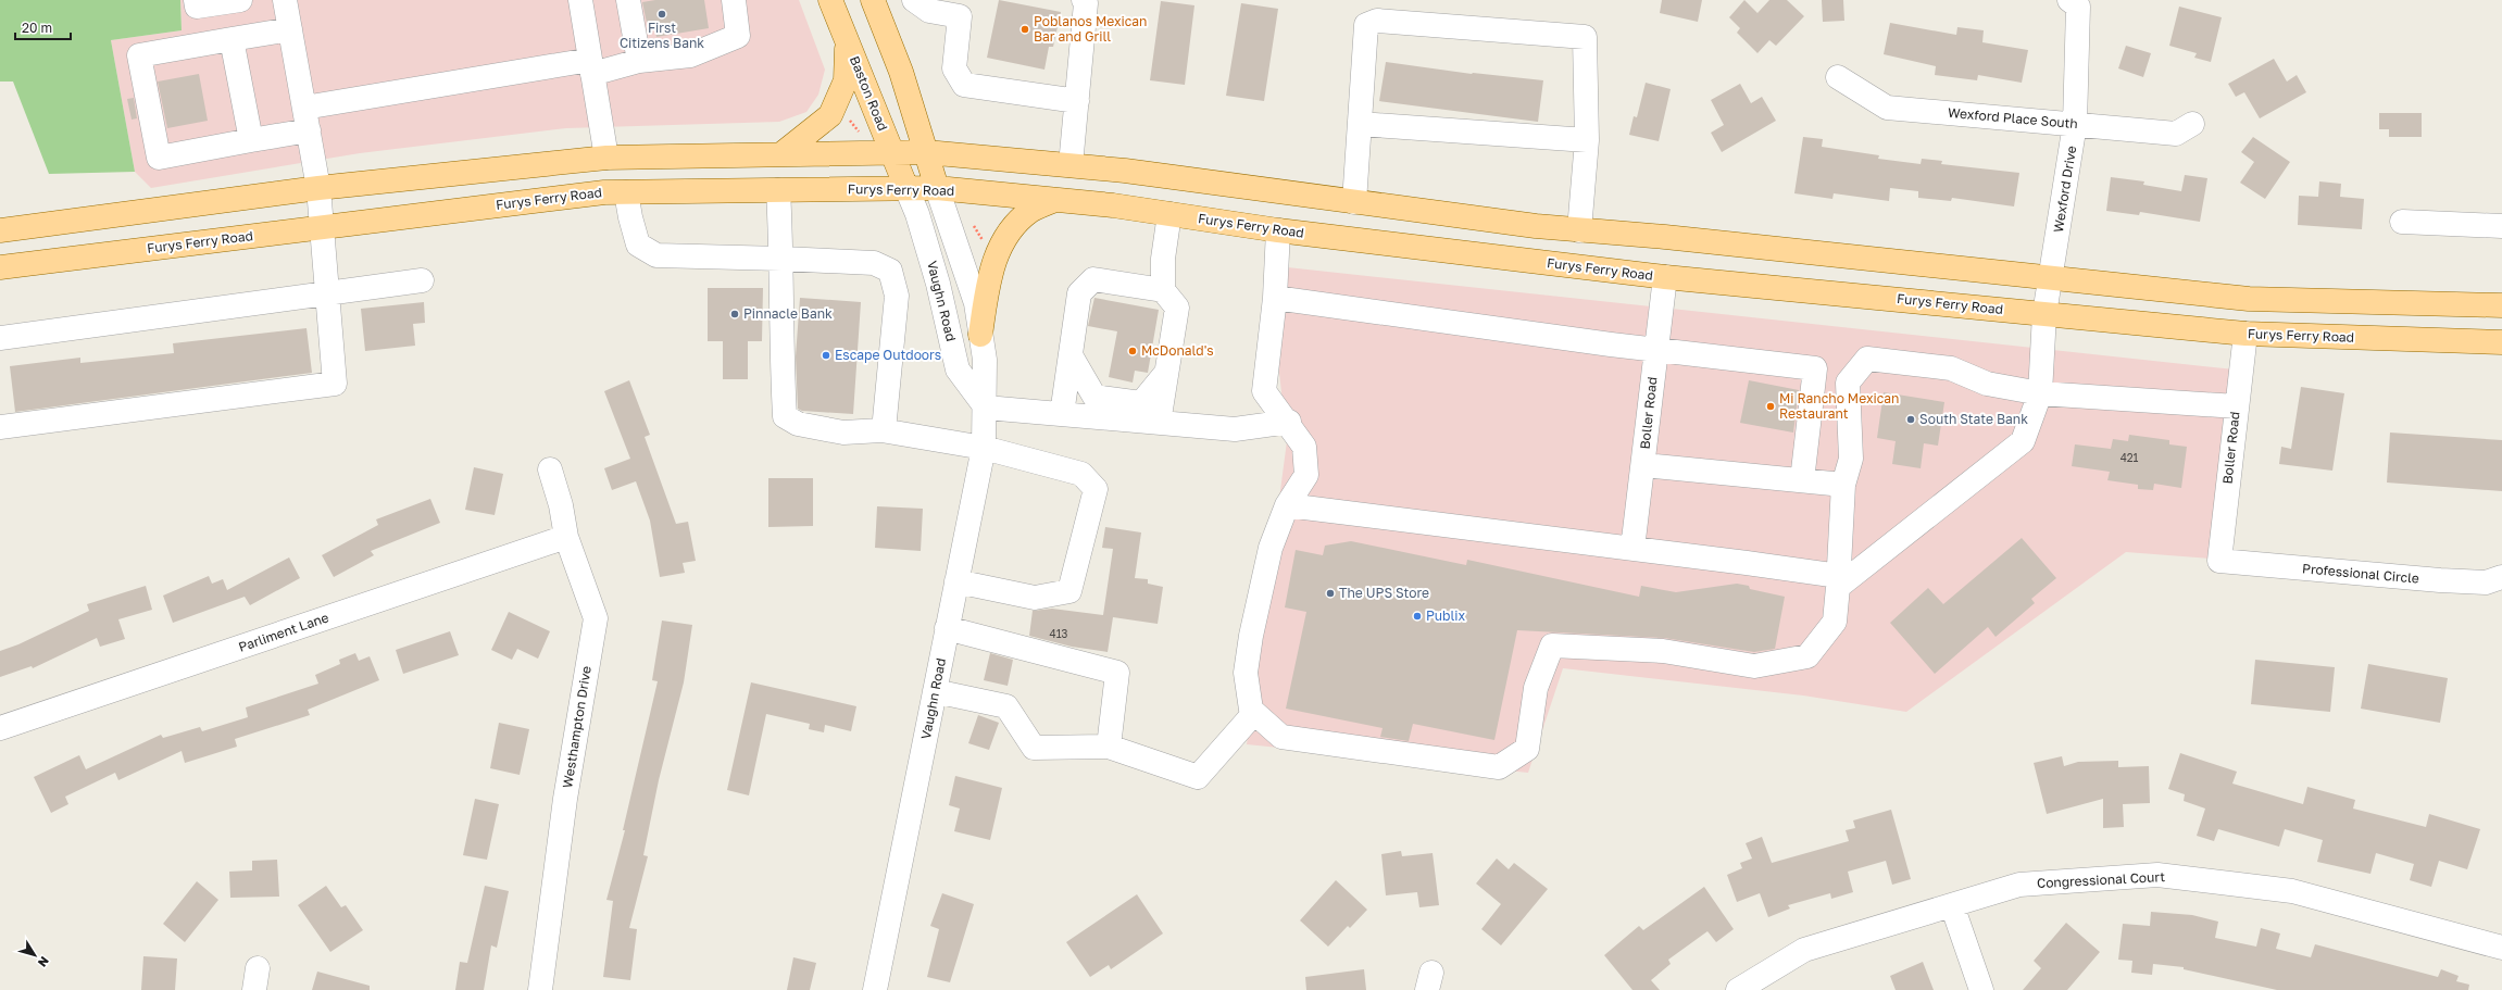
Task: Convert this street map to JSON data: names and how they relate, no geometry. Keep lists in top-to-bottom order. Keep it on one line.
{"streets":{"main road":["Baston Road","Furys Ferry Road"],"street":["Wexford Place South","Wexford Drive","Vaughn Road","Boller Road","Professional Circle","Parliment Lane","Westhampton Drive","Congressional Court"]},"crossings":[["Baston Road","Furys Ferry Road"],["Baston Road","Vaughn Road"],["Wexford Place South","Wexford Drive"],["Wexford Drive","Furys Ferry Road"],["Furys Ferry Road","Vaughn Road"],["Furys Ferry Road","Boller Road"],["Boller Road","Professional Circle"],["Parliment Lane","Westhampton Drive"]],"places":["First Citizens Bank","Poblanos Mexican Bar and Grill","Pinnacle Bank","McDonald's","Escape Outdoors","Mi Rancho Mexican Restaurant","South State Bank","The UPS Store","Publix"],"house_numbers":["421","413"],"scale_bar":"20 m","north":"bottom right"}
